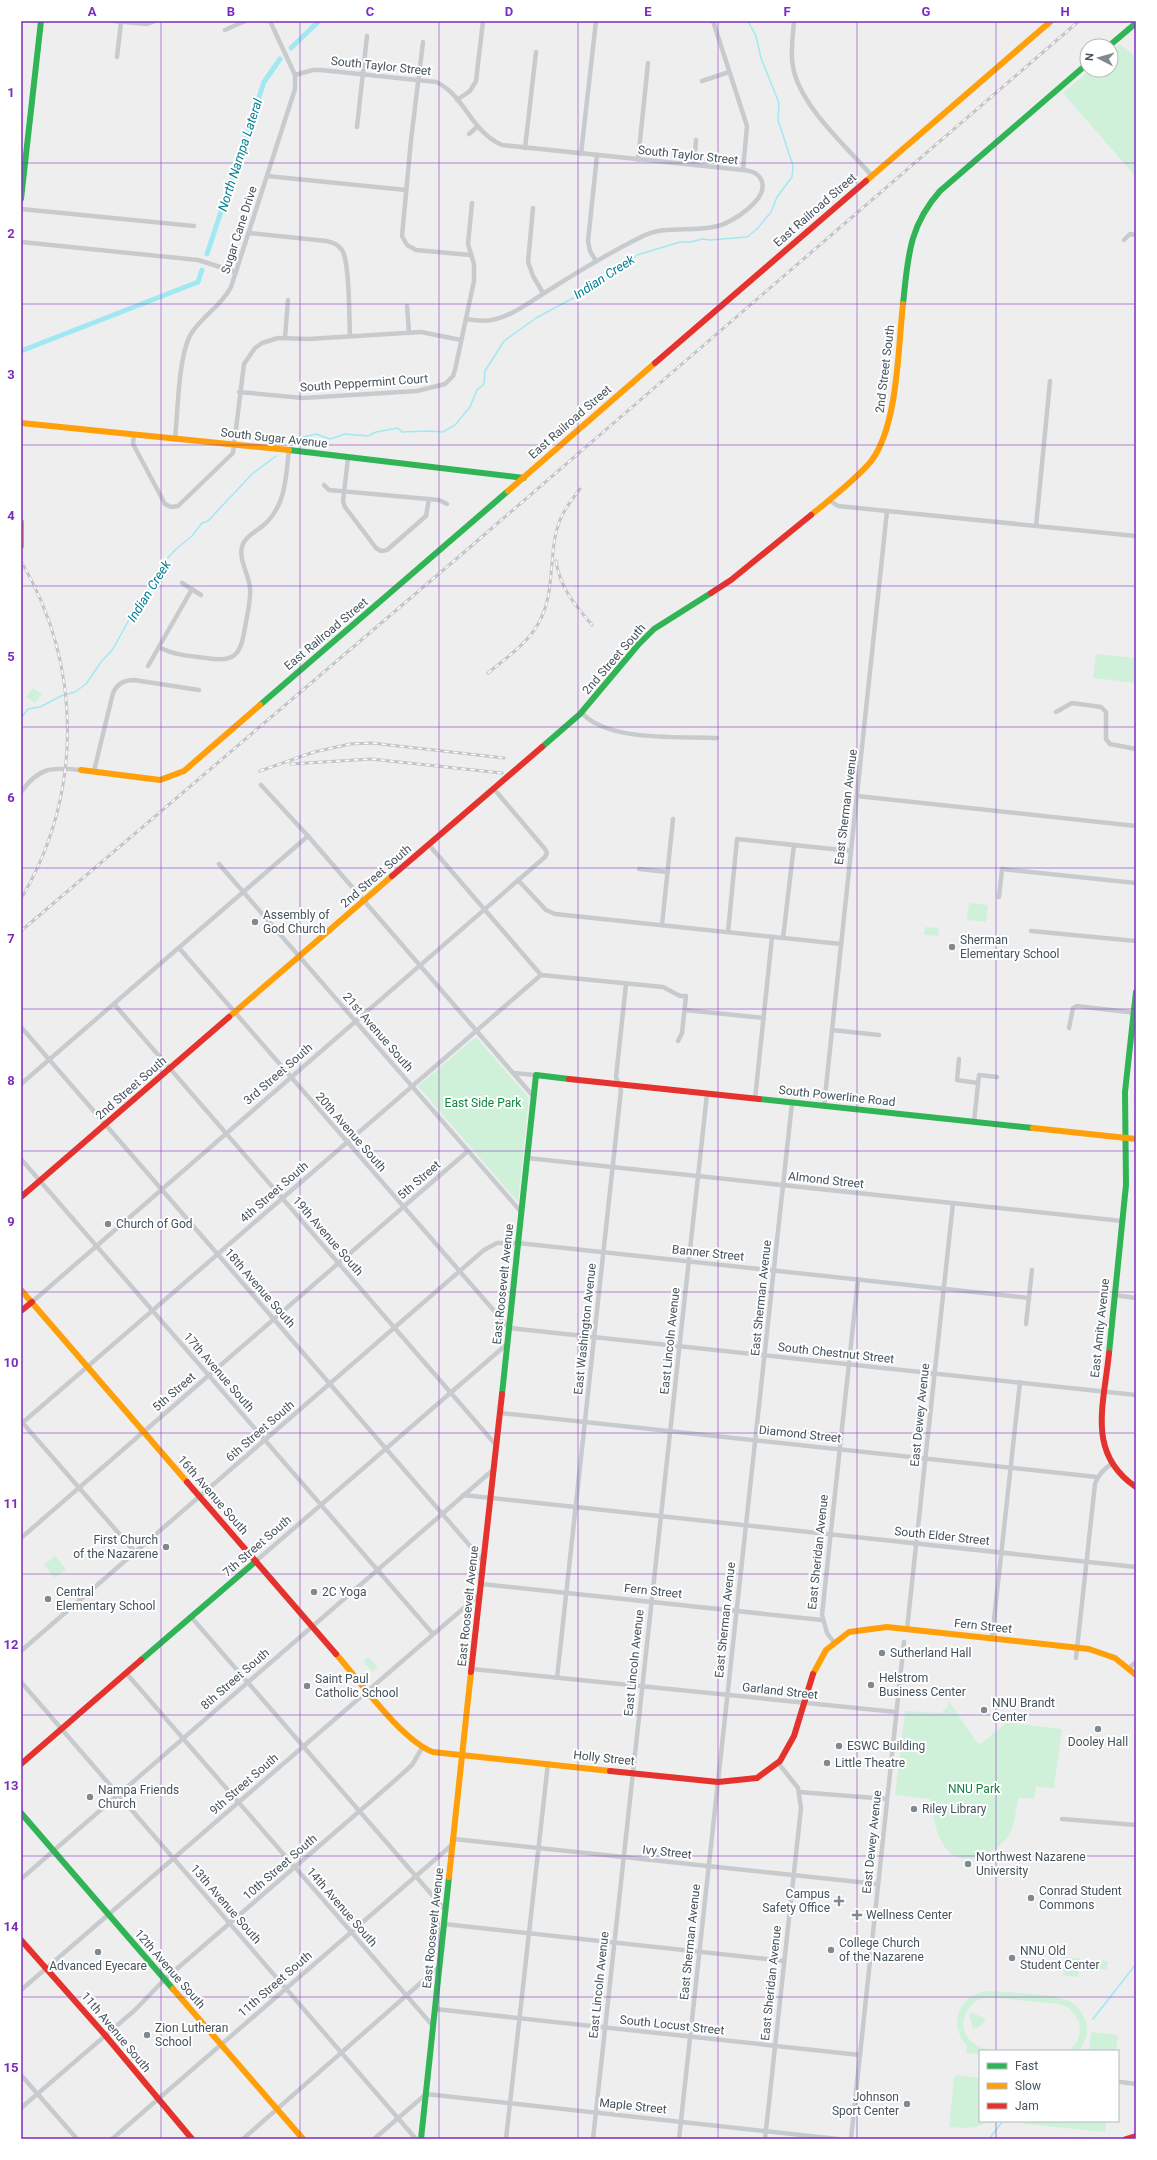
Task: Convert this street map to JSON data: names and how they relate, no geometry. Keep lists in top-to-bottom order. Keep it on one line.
{"streets":{"street":["South Taylor Street","East Railroad Street","Sugar Cane Drive","2nd Street South","South Peppermint Court","South Sugar Avenue","East Sherman Avenue","21st Avenue South","3rd Street South","South Powerline Road","20th Avenue South","5th Street","Almond Street","4th Street South","19th Avenue South","Banner Street","East Roosevelt Avenue","18th Avenue South","East Amity Avenue","East Washington Avenue","East Lincoln Avenue","South Chestnut Street","17th Avenue South","East Dewey Avenue","6th Street South","Diamond Street","16th Avenue South","South Elder Street","7th Street South","East Sheridan Avenue","Fern Street","8th Street South","Garland Street","Holly Street","9th Street South","Ivy Street","10th Street South","13th Avenue South","14th Avenue South","12th Avenue South","11th Street South","South Locust Street","11th Avenue South","Maple Street"]},"crossings":[["South Taylor Street","Sugar Cane Drive"],["South Taylor Street","South Peppermint Court"],["East Railroad Street","South Sugar Avenue"],["Sugar Cane Drive","South Sugar Avenue"],["2nd Street South","21st Avenue South"],["2nd Street South","3rd Street South"],["2nd Street South","20th Avenue South"],["2nd Street South","19th Avenue South"],["2nd Street South","18th Avenue South"],["2nd Street South","17th Avenue South"],["East Sherman Avenue","South Powerline Road"],["East Sherman Avenue","Almond Street"],["East Sherman Avenue","Banner Street"],["East Sherman Avenue","South Chestnut Street"],["East Sherman Avenue","Diamond Street"],["East Sherman Avenue","South Elder Street"],["East Sherman Avenue","Fern Street"],["East Sherman Avenue","Garland Street"],["East Sherman Avenue","Holly Street"],["East Sherman Avenue","Ivy Street"],["East Sherman Avenue","South Locust Street"],["East Sherman Avenue","Maple Street"],["21st Avenue South","3rd Street South"],["21st Avenue South","5th Street"],["21st Avenue South","4th Street South"],["21st Avenue South","East Roosevelt Avenue"],["3rd Street South","20th Avenue South"],["3rd Street South","19th Avenue South"],["3rd Street South","18th Avenue South"],["3rd Street South","17th Avenue South"],["3rd Street South","16th Avenue South"],["South Powerline Road","East Roosevelt Avenue"],["South Powerline Road","East Amity Avenue"],["South Powerline Road","East Washington Avenue"],["South Powerline Road","East Lincoln Avenue"],["20th Avenue South","5th Street"],["20th Avenue South","4th Street South"],["20th Avenue South","East Roosevelt Avenue"],["20th Avenue South","South Chestnut Street"],["20th Avenue South","6th Street South"],["5th Street","19th Avenue South"],["5th Street","18th Avenue South"],["5th Street","17th Avenue South"],["5th Street","16th Avenue South"],["Almond Street","East Roosevelt Avenue"],["Almond Street","East Amity Avenue"],["Almond Street","East Washington Avenue"],["Almond Street","East Lincoln Avenue"],["Almond Street","East Dewey Avenue"],["4th Street South","19th Avenue South"],["4th Street South","18th Avenue South"],["4th Street South","17th Avenue South"],["4th Street South","16th Avenue South"],["19th Avenue South","East Roosevelt Avenue"],["19th Avenue South","6th Street South"],["19th Avenue South","7th Street South"],["Banner Street","East Roosevelt Avenue"],["Banner Street","East Washington Avenue"],["Banner Street","East Lincoln Avenue"],["Banner Street","East Dewey Avenue"],["Banner Street","6th Street South"],["Banner Street","East Sheridan Avenue"],["East Roosevelt Avenue","18th Avenue South"],["East Roosevelt Avenue","South Chestnut Street"],["East Roosevelt Avenue","6th Street South"],["East Roosevelt Avenue","Diamond Street"],["East Roosevelt Avenue","South Elder Street"],["East Roosevelt Avenue","7th Street South"],["East Roosevelt Avenue","Fern Street"],["East Roosevelt Avenue","8th Street South"],["East Roosevelt Avenue","Garland Street"],["East Roosevelt Avenue","Holly Street"],["East Roosevelt Avenue","9th Street South"],["East Roosevelt Avenue","Ivy Street"],["East Roosevelt Avenue","14th Avenue South"],["East Roosevelt Avenue","11th Street South"],["East Roosevelt Avenue","South Locust Street"],["East Roosevelt Avenue","Maple Street"],["18th Avenue South","6th Street South"],["18th Avenue South","7th Street South"],["18th Avenue South","8th Street South"],["East Amity Avenue","South Chestnut Street"],["East Washington Avenue","South Chestnut Street"],["East Washington Avenue","Diamond Street"],["East Washington Avenue","South Elder Street"],["East Washington Avenue","Fern Street"],["East Washington Avenue","Garland Street"],["East Lincoln Avenue","South Chestnut Street"],["East Lincoln Avenue","Diamond Street"],["East Lincoln Avenue","South Elder Street"],["East Lincoln Avenue","Fern Street"],["East Lincoln Avenue","Garland Street"],["East Lincoln Avenue","Holly Street"],["East Lincoln Avenue","Ivy Street"],["East Lincoln Avenue","South Locust Street"],["East Lincoln Avenue","Maple Street"],["South Chestnut Street","East Dewey Avenue"],["South Chestnut Street","East Sheridan Avenue"],["17th Avenue South","6th Street South"],["17th Avenue South","7th Street South"],["17th Avenue South","8th Street South"],["17th Avenue South","9th Street South"],["East Dewey Avenue","Diamond Street"],["East Dewey Avenue","South Elder Street"],["East Dewey Avenue","Fern Street"],["East Dewey Avenue","Garland Street"],["East Dewey Avenue","Ivy Street"],["East Dewey Avenue","South Locust Street"],["6th Street South","16th Avenue South"],["Diamond Street","East Sheridan Avenue"],["16th Avenue South","7th Street South"],["16th Avenue South","8th Street South"],["16th Avenue South","Holly Street"],["16th Avenue South","9th Street South"],["16th Avenue South","10th Street South"],["South Elder Street","East Sheridan Avenue"],["7th Street South","13th Avenue South"],["7th Street South","14th Avenue South"],["East Sheridan Avenue","Fern Street"],["East Sheridan Avenue","Ivy Street"],["East Sheridan Avenue","South Locust Street"],["East Sheridan Avenue","Maple Street"],["8th Street South","13th Avenue South"],["8th Street South","14th Avenue South"],["8th Street South","12th Avenue South"],["Holly Street","10th Street South"],["9th Street South","13th Avenue South"],["9th Street South","14th Avenue South"],["9th Street South","12th Avenue South"],["9th Street South","11th Avenue South"],["Ivy Street","11th Street South"],["10th Street South","13th Avenue South"],["10th Street South","14th Avenue South"],["10th Street South","12th Avenue South"],["10th Street South","11th Avenue South"],["13th Avenue South","11th Street South"],["14th Avenue South","11th Street South"],["12th Avenue South","11th Street South"],["11th Street South","11th Avenue South"]],"water":["North Nampa Lateral","Indian Creek"],"parks":["East Side Park","NNU Park"],"places":{"other":["Assembly of God Church","Sherman Elementary School","Church of God","First Church of the Nazarene","2C Yoga","Central Elementary School","Sutherland Hall","Helstrom Business Center","Saint Paul Catholic School","NNU Brandt Center","Dooley Hall","ESWC Building","Little Theatre","Nampa Friends Church","Riley Library","Northwest Nazarene University","Conrad Student Commons","College Church of the Nazarene","Advanced Eyecare","NNU Old Student Center","Zion Lutheran School","Johnson Sport Center"],"health":["Campus Safety Office","Wellness Center"]},"legend":["Fast","Slow","Jam"],"north":"left","grid":{"columns":["A","B","C","D","E","F","G","H"],"rows":["1","2","3","4","5","6","7","8","9","10","11","12","13","14","15"]}}
